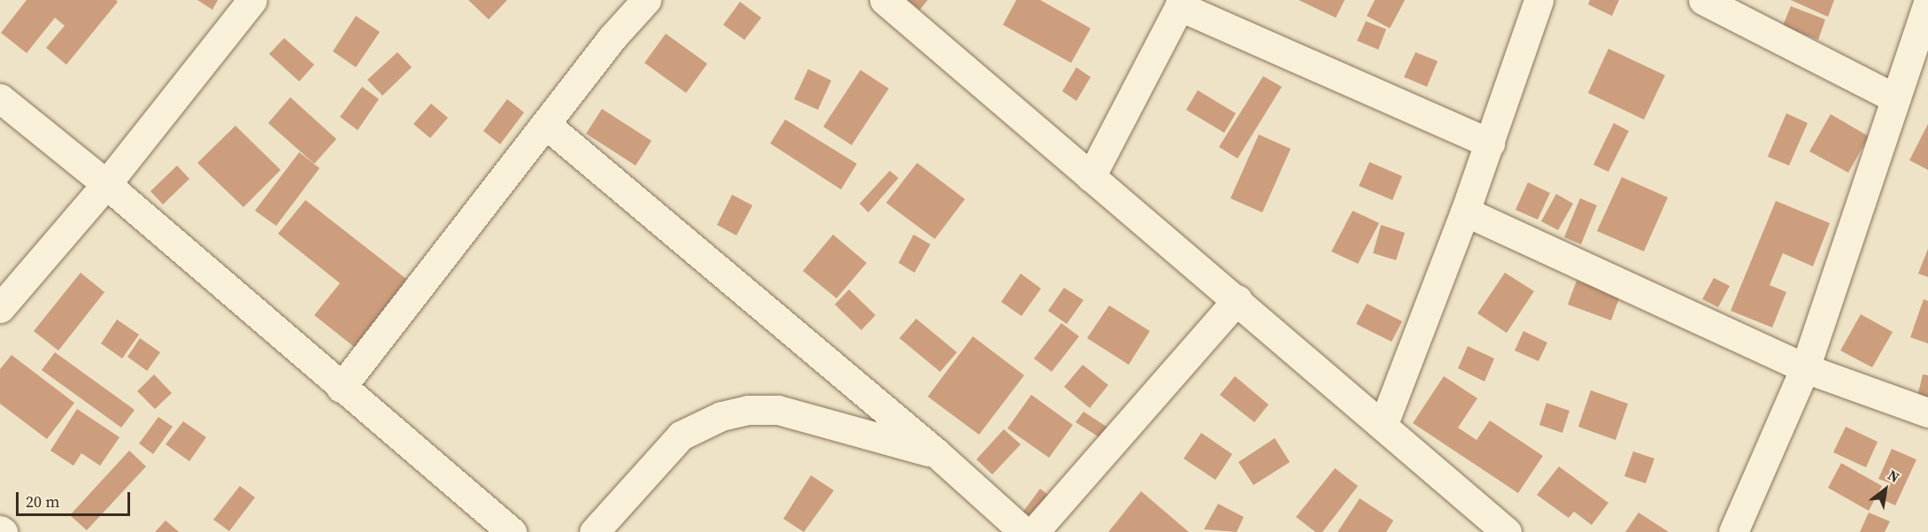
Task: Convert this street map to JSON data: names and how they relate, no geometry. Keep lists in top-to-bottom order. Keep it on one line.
{"scale_bar":"20 m","north":"top right"}
